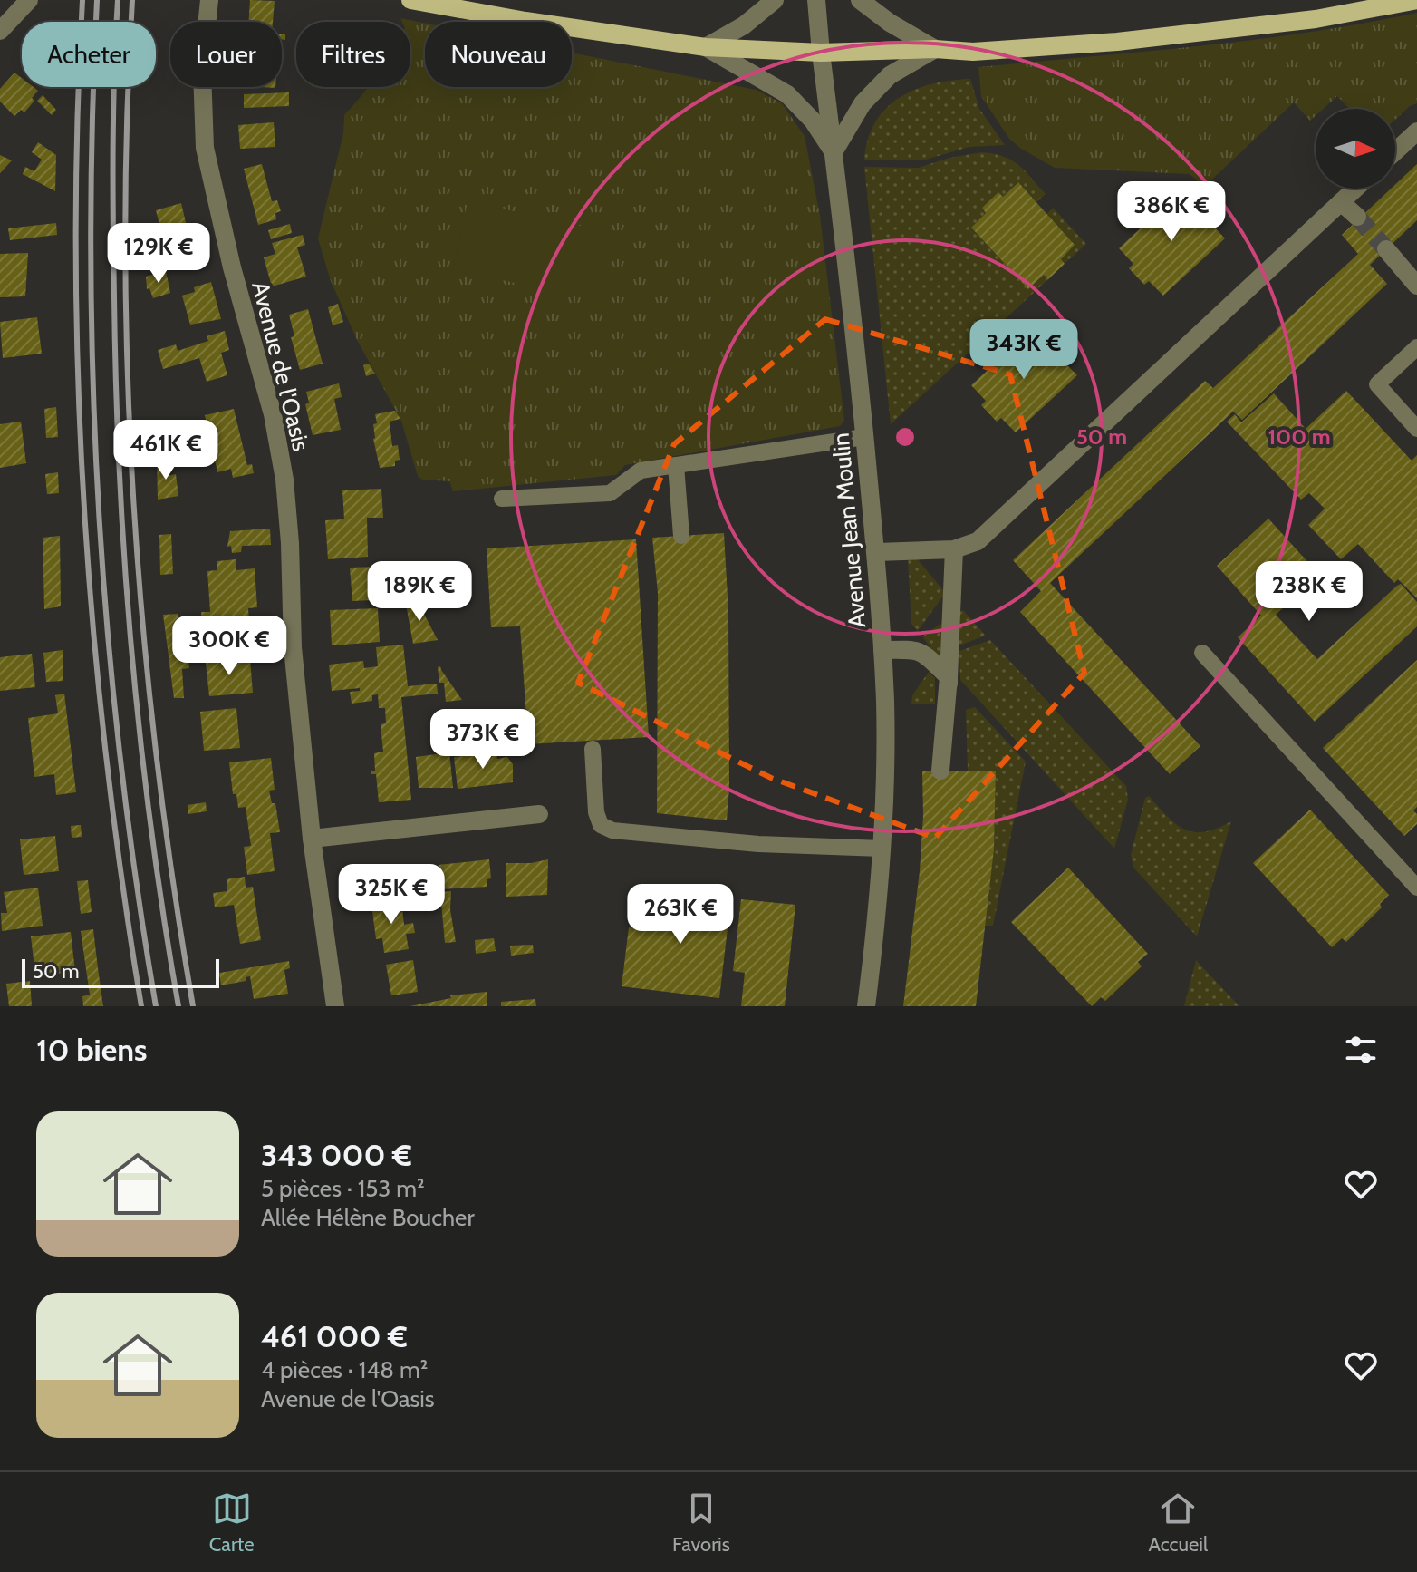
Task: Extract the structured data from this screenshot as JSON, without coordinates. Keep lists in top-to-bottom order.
{
  "streets": {
    "street": ["Avenue de l'Oasis", "Avenue Jean Moulin"]
  },
  "scale_bar": "50 m",
  "north": "right",
  "page": {
    "chip": [
      "Acheter",
      "Louer",
      "Filtres",
      "Nouveau"
    ],
    "price": [
      "386K €",
      "129K €",
      "343K €",
      "461K €",
      "189K €",
      "238K €",
      "300K €",
      "373K €",
      "325K €",
      "263K €"
    ],
    "scale": "50 m",
    "heading": "10 biens",
    "list": [
      {
        "name": "343 000 €",
        "note": "5 pièces · 153 m² · Allée Hélène Boucher"
      },
      {
        "name": "461 000 €",
        "note": "4 pièces · 148 m² · Avenue de l'Oasis"
      }
    ],
    "tabs": ["Carte", "Favoris", "Accueil"]
  },
  "rings": ["50 m", "100 m"]
}
